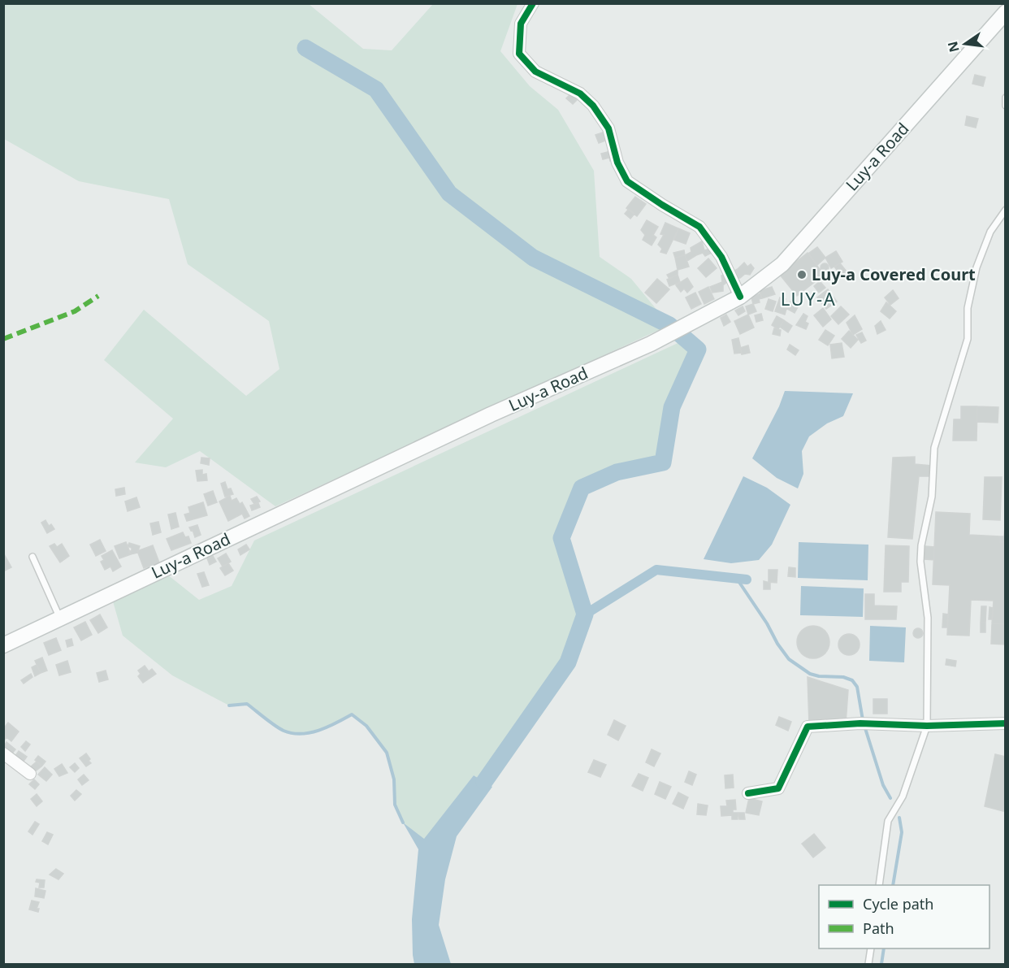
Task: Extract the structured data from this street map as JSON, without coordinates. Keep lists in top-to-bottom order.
{
  "streets": {
    "main road": ["Luy-a Road"]
  },
  "districts": ["LUY-A"],
  "places": ["Luy-a Covered Court"],
  "legend": ["Cycle path", "Path"],
  "north": "left"
}
